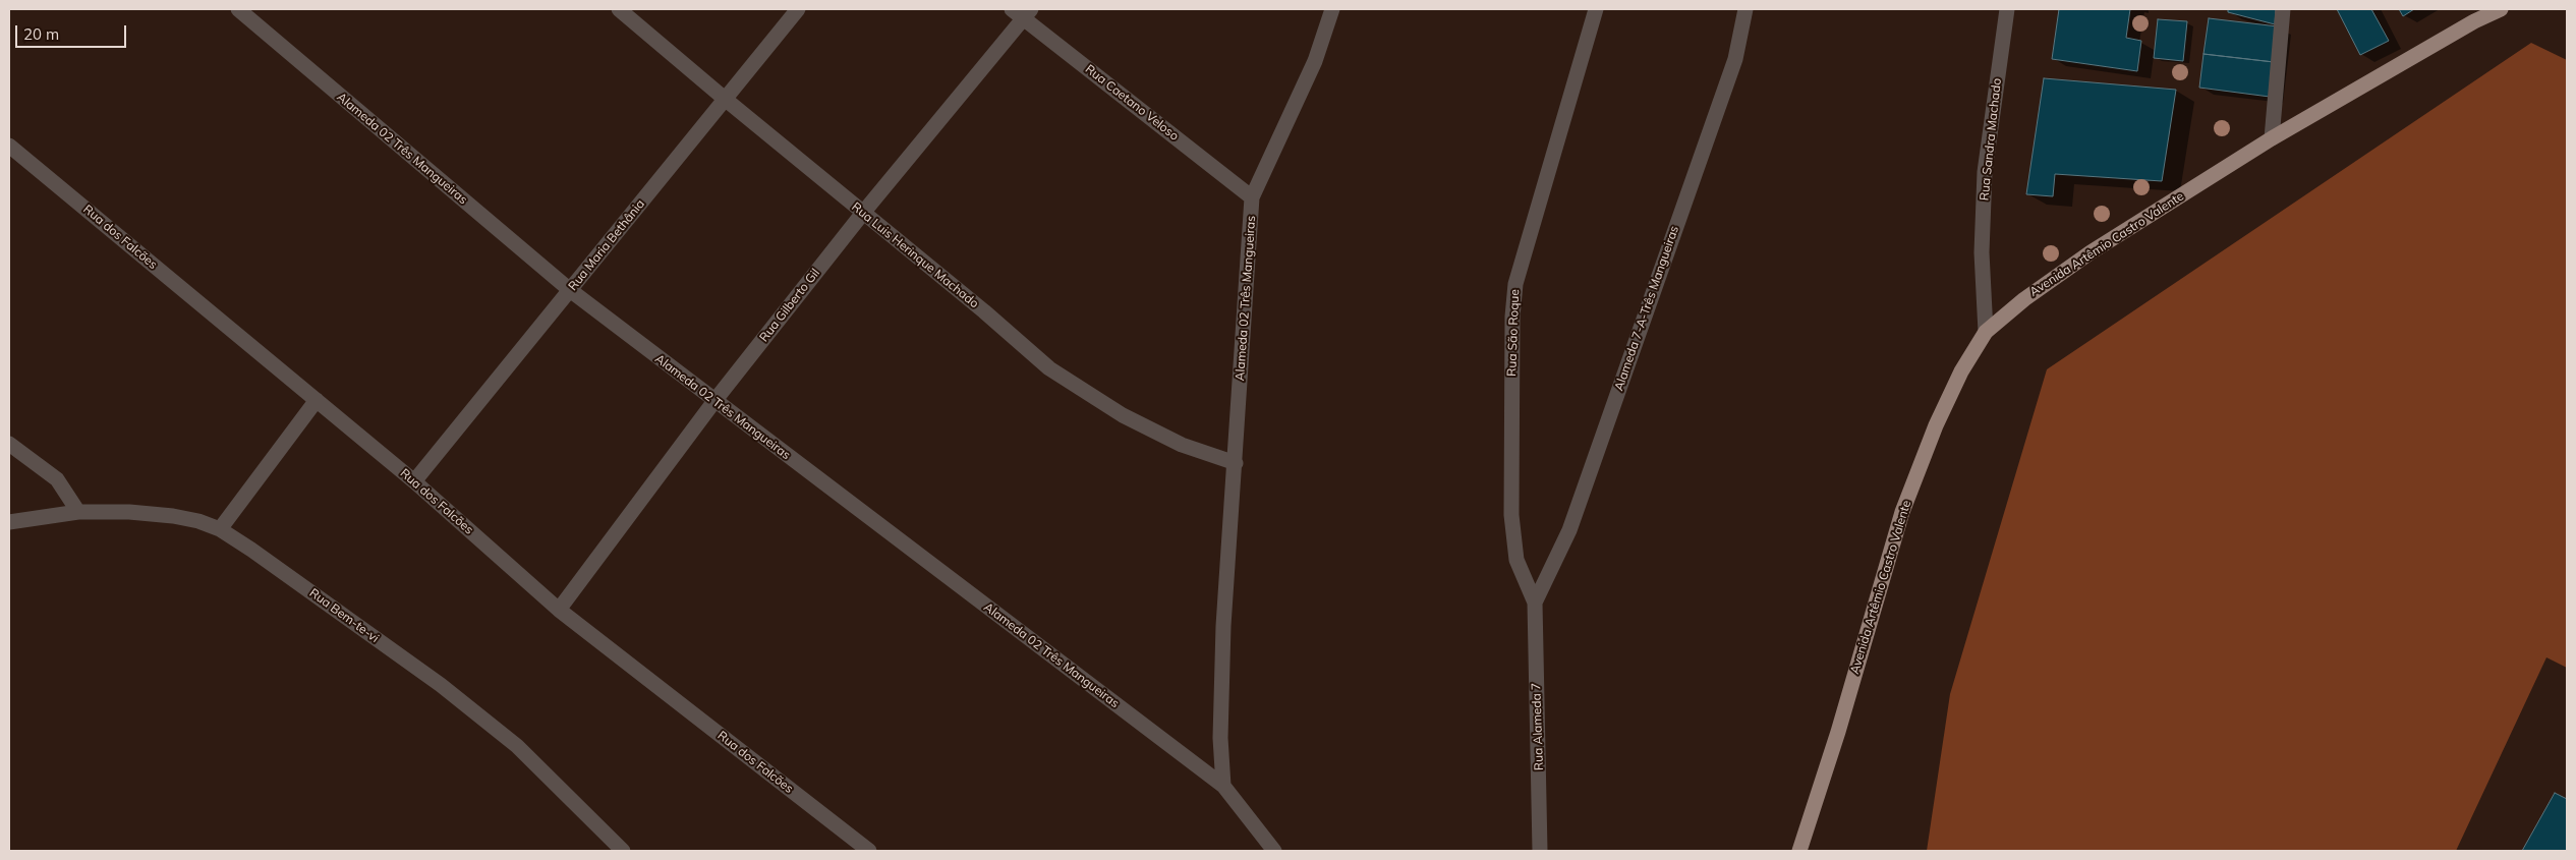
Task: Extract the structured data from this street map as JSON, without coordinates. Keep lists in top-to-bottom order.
{
  "streets": {
    "main road": ["Avenida Artêmio Castro Valente"],
    "street": [
      "Rua Caetano Veloso",
      "Rua Sandra Machado",
      "Alameda 02 Três Mangueiras",
      "Rua dos Falcões",
      "Rua Maria Bethânia",
      "Rua Luis Herinque Machado",
      "Rua Gilberto Gil",
      "Alameda 7-A-Três Mangueiras",
      "Rua São Roque",
      "Rua Bem-te-vi",
      "Rua Alameda 7"
    ]
  },
  "crossings": [
    ["Rua Caetano Veloso", "Alameda 02 Três Mangueiras"],
    ["Rua Caetano Veloso", "Rua Gilberto Gil"],
    ["Rua Sandra Machado", "Avenida Artêmio Castro Valente"],
    ["Alameda 02 Três Mangueiras", "Rua Maria Bethânia"],
    ["Alameda 02 Três Mangueiras", "Rua Luis Herinque Machado"],
    ["Alameda 02 Três Mangueiras", "Rua Gilberto Gil"],
    ["Rua dos Falcões", "Rua Maria Bethânia"],
    ["Rua dos Falcões", "Rua Gilberto Gil"],
    ["Rua Maria Bethânia", "Rua Luis Herinque Machado"],
    ["Rua Luis Herinque Machado", "Rua Gilberto Gil"],
    ["Alameda 7-A-Três Mangueiras", "Rua São Roque"],
    ["Alameda 7-A-Três Mangueiras", "Rua Alameda 7"],
    ["Rua São Roque", "Rua Alameda 7"]
  ],
  "scale_bar": "20 m"
}
